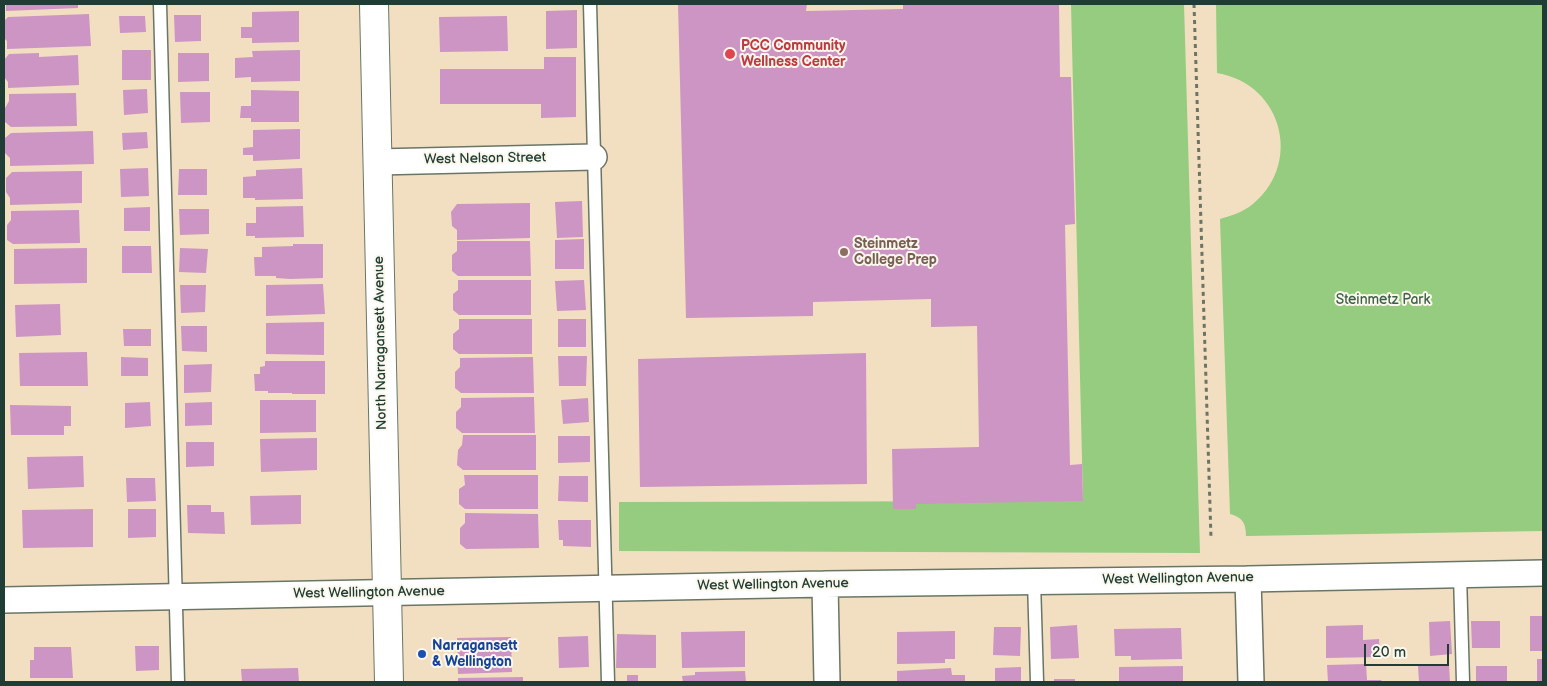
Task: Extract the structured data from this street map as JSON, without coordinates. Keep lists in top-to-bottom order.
{
  "streets": {
    "street": ["West Nelson Street", "North Narragansett Avenue", "West Wellington Avenue"]
  },
  "crossings": [
    ["West Nelson Street", "North Narragansett Avenue"],
    ["North Narragansett Avenue", "West Wellington Avenue"]
  ],
  "parks": ["Steinmetz Park"],
  "places": ["PCC Community Wellness Center", "Steinmetz College Prep", "Narragansett & Wellington"],
  "scale_bar": "20 m"
}
